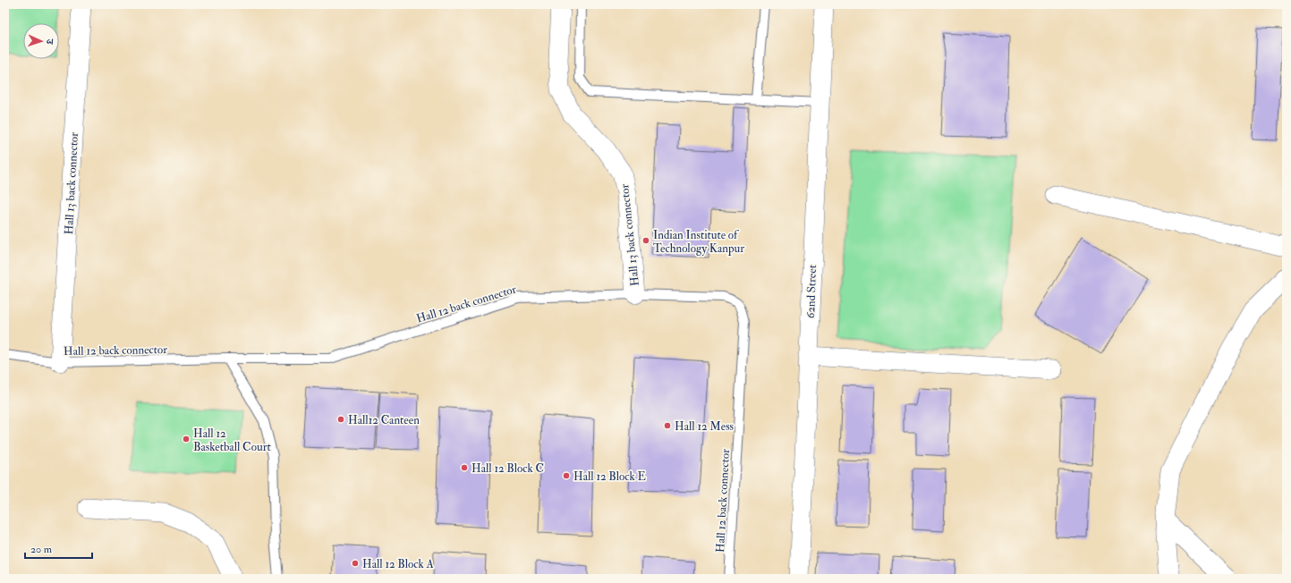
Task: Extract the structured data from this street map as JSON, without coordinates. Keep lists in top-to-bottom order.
{
  "streets": {
    "street": ["Hall 13 back connector", "62nd Street"],
    "lane": ["Hall 12 back connector"]
  },
  "crossings": [
    ["Hall 13 back connector", "Hall 12 back connector"]
  ],
  "places": [
    "Indian Institute of Technology Kanpur",
    "Hall12 Canteen",
    "Hall 12 Mess",
    "Hall 12 Basketball Court",
    "Hall 12 Block C",
    "Hall 12 Block E",
    "Hall 12 Block A"
  ],
  "scale_bar": "20 m",
  "north": "right"
}
